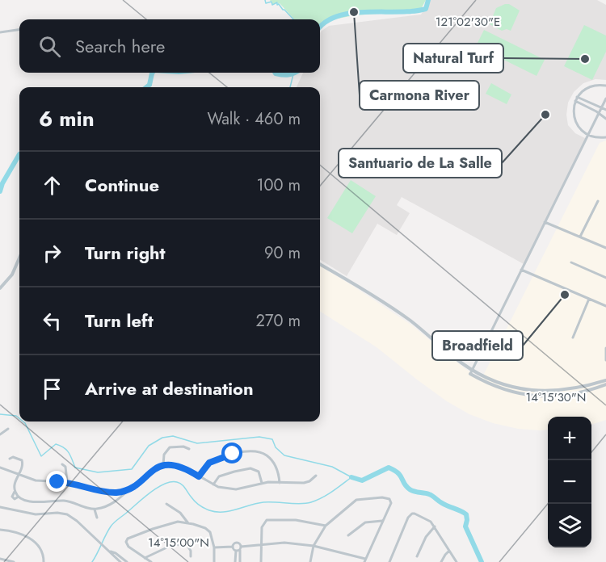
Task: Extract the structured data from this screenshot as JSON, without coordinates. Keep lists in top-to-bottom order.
{
  "places": [
    "Carmona River",
    "Natural Turf",
    "Santuario de La Salle",
    "Broadfield"
  ],
  "page": {
    "search": "Search here",
    "heading": ["6 min", "Walk · 460 m"],
    "list": [
      ["Continue", "100 m"],
      ["Turn right", "90 m"],
      ["Turn left", "270 m"],
      "Arrive at destination"
    ],
    "map_buttons": ["+", "−"]
  },
  "coordinates": ["121°02'30\"E", "14°15'30\"N", "14°15'00\"N"]
}
